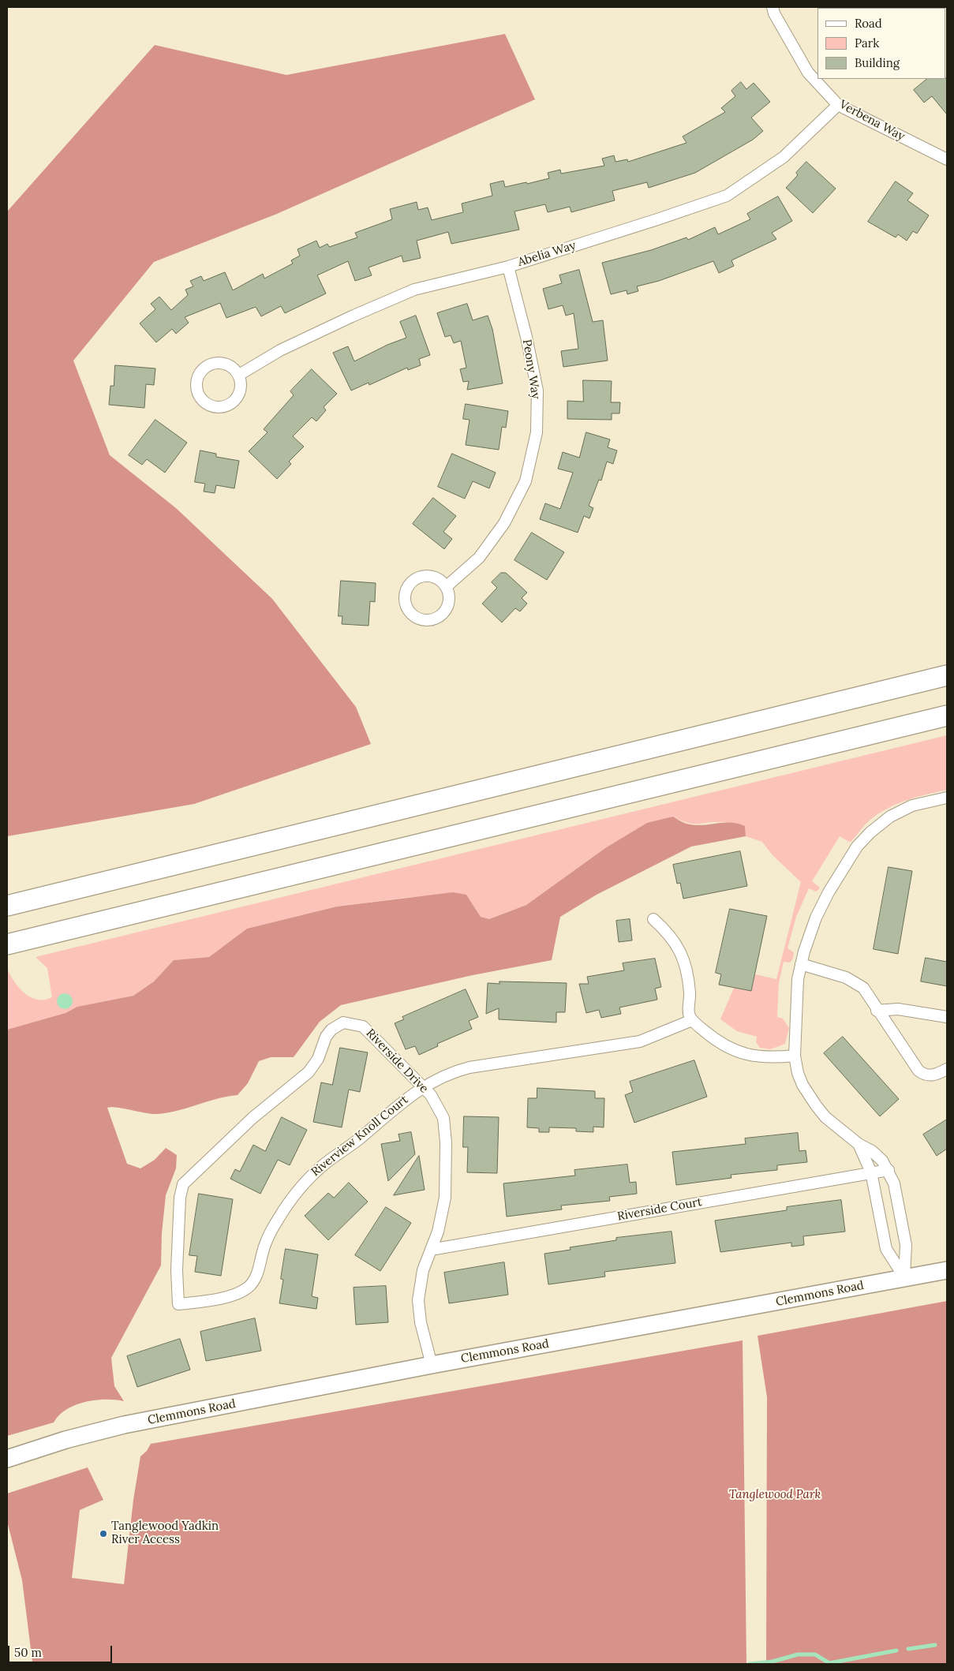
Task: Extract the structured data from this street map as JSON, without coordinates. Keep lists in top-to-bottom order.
{
  "streets": {
    "main road": ["Clemmons Road"],
    "street": [
      "Verbena Way",
      "Abelia Way",
      "Peony Way",
      "Riverside Drive",
      "Riverview Knoll Court",
      "Riverside Court"
    ]
  },
  "crossings": [
    ["Verbena Way", "Abelia Way"],
    ["Abelia Way", "Peony Way"],
    ["Riverside Drive", "Riverview Knoll Court"],
    ["Riverside Drive", "Riverside Court"],
    ["Riverside Drive", "Clemmons Road"]
  ],
  "parks": ["Tanglewood Park"],
  "places": ["Tanglewood Yadkin River Access"],
  "legend": ["Road", "Park", "Building"],
  "scale_bar": "50 m"
}
